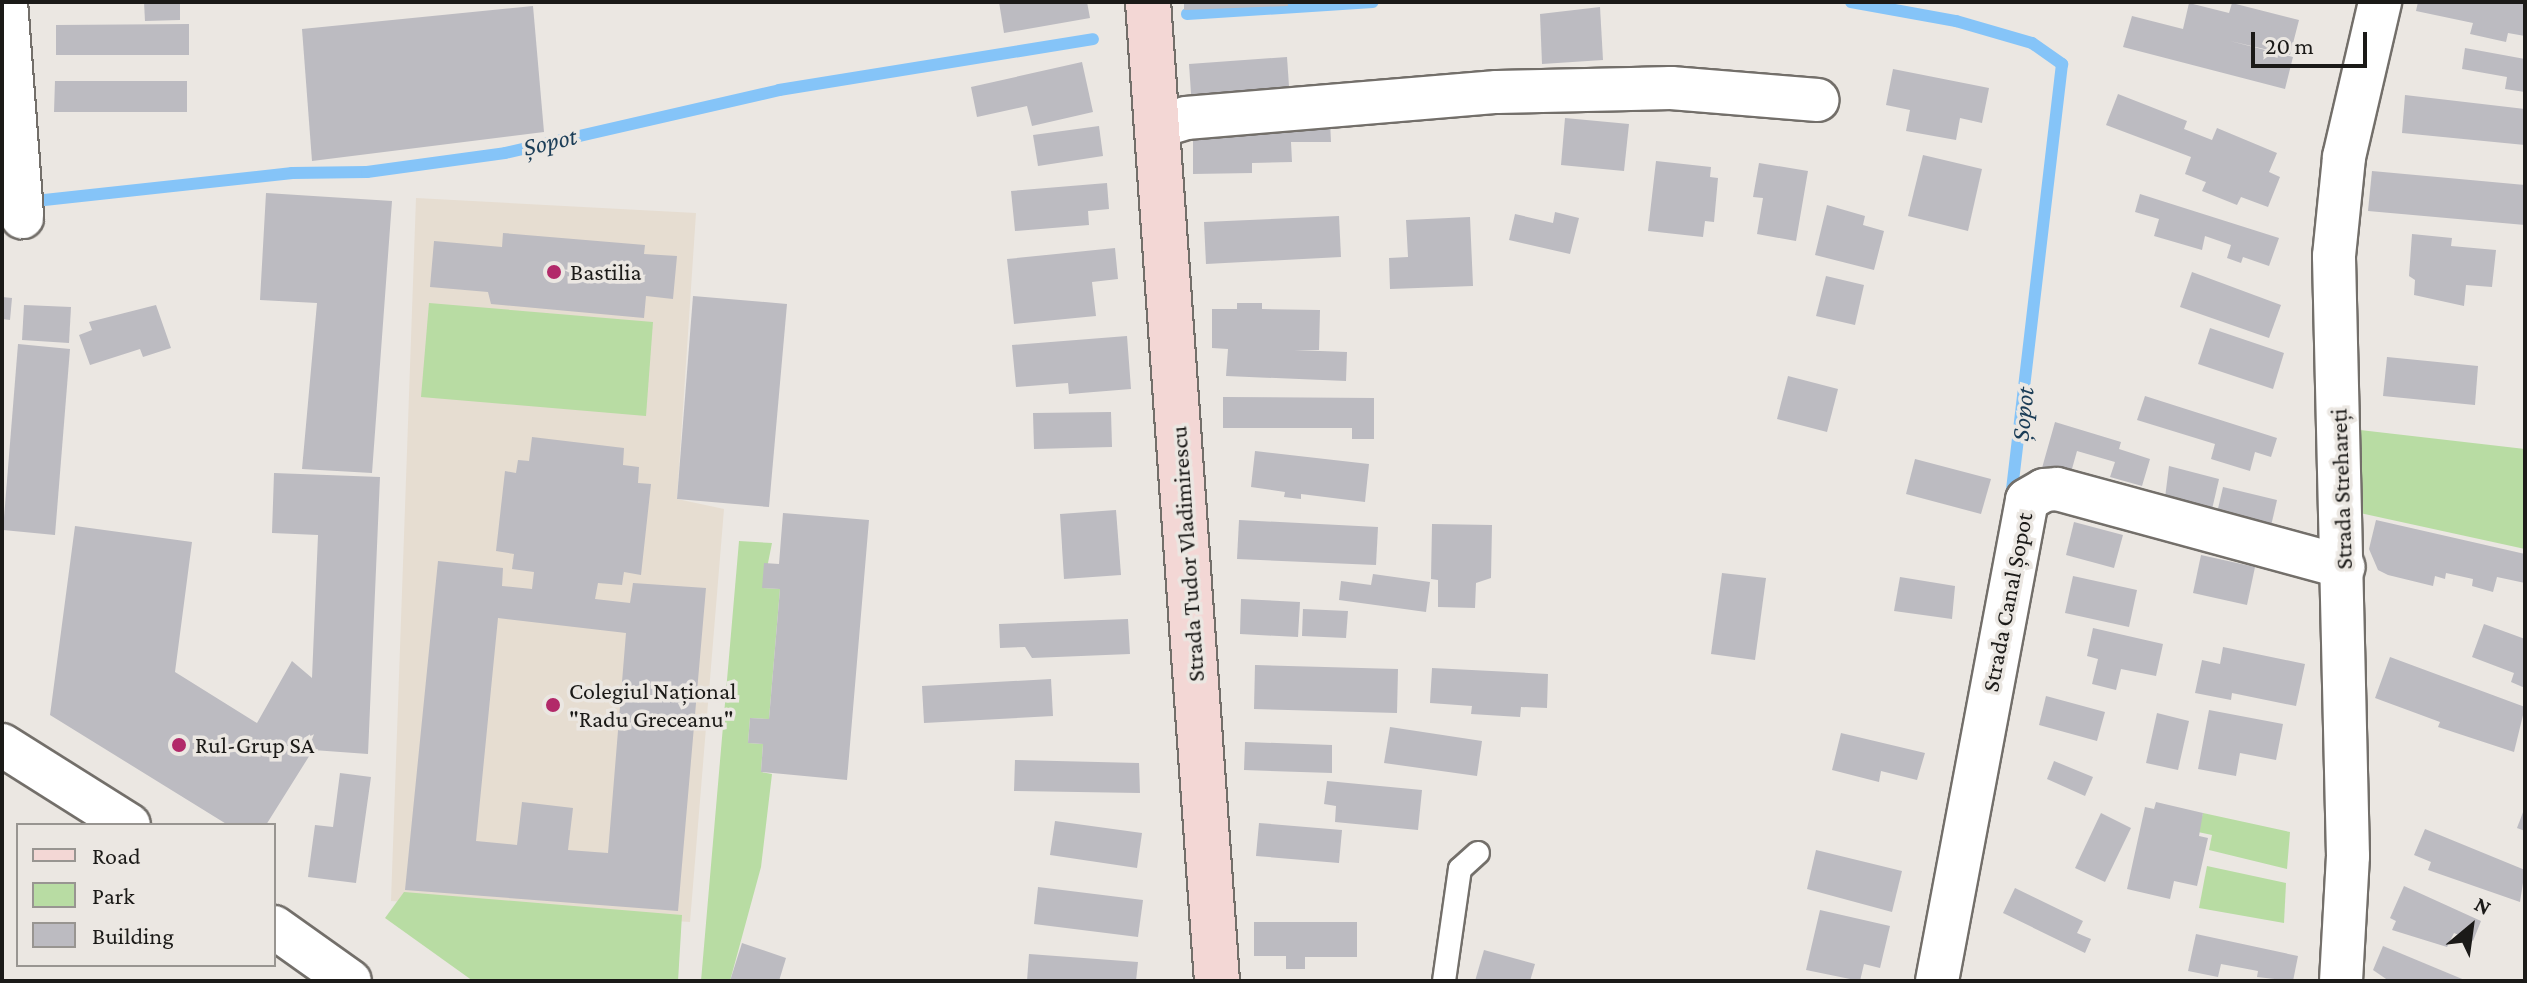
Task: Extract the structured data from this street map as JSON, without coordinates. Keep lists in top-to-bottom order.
{
  "streets": {
    "main road": ["Strada Tudor Vladimirescu"],
    "street": ["Strada Strehareți", "Strada Canal Șopot"]
  },
  "crossings": [
    ["Strada Strehareți", "Strada Canal Șopot"]
  ],
  "water": ["Șopot"],
  "places": ["Bastilia", "Colegiul Național \"Radu Greceanu\"", "Rul-Grup SA"],
  "legend": ["Road", "Park", "Building"],
  "scale_bar": "20 m",
  "north": "top right"
}
